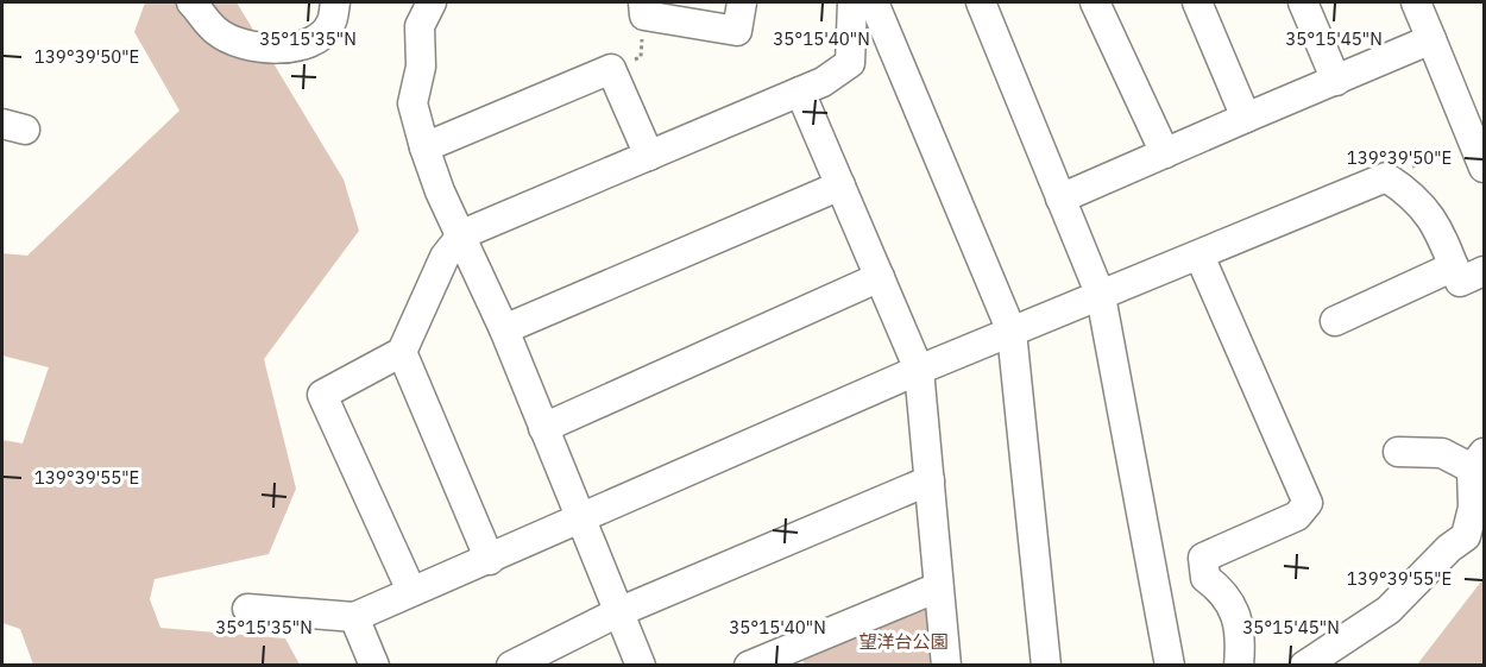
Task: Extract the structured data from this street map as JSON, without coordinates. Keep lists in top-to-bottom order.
{
  "parks": ["望洋台公園"],
  "coordinates": [
    "35°15'35\"N",
    "35°15'40\"N",
    "35°15'45\"N",
    "139°39'50\"E",
    "139°39'55\"E"
  ]
}
